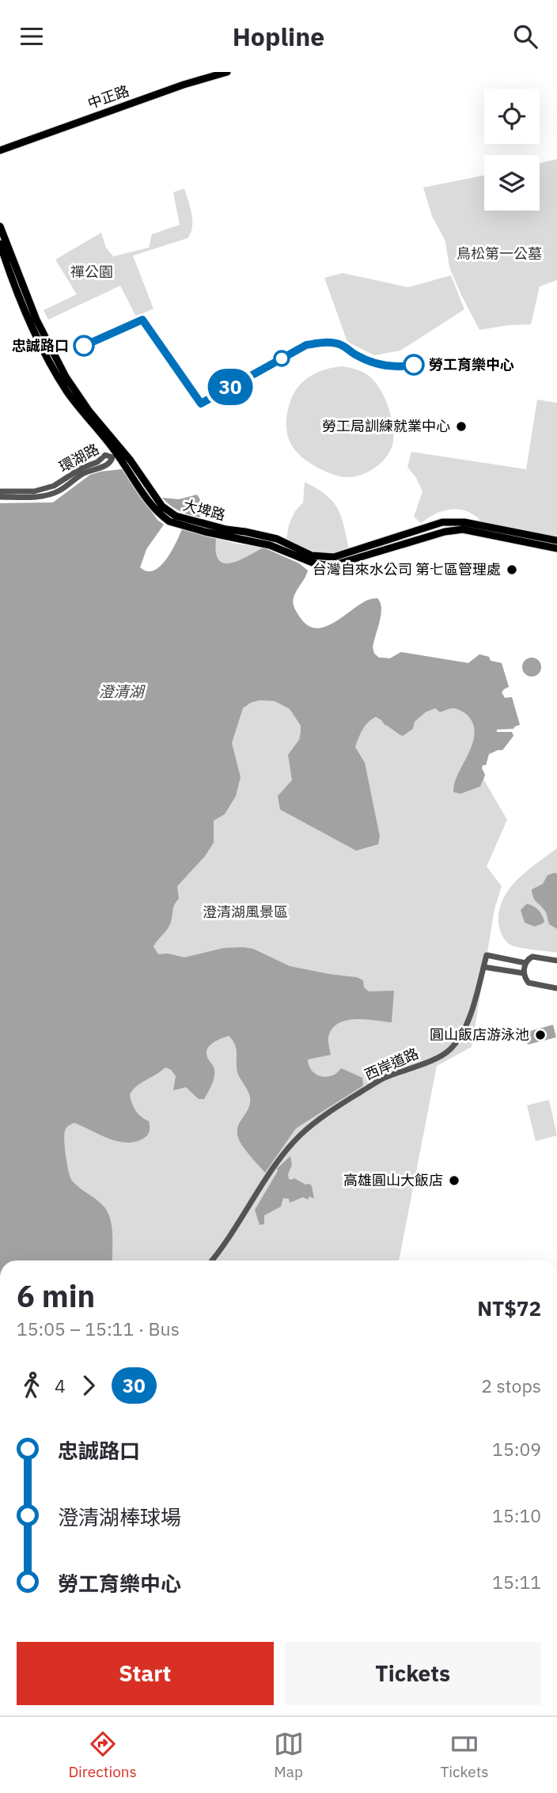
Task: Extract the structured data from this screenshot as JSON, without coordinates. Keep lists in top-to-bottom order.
{
  "streets": {
    "main road": ["中正路", "大埤路"],
    "street": ["環湖路", "西岸道路"]
  },
  "water": ["澄清湖"],
  "parks": ["鳥松第一公墓", "禪公園", "澄清湖風景區"],
  "places": [
    "忠誠路口",
    "勞工育樂中心",
    "勞工局訓練就業中心",
    "台灣自來水公司 第七區管理處",
    "圓山飯店游泳池",
    "高雄圓山大飯店"
  ],
  "lines": ["bus line 30"],
  "page": {
    "header": "Hopline",
    "on_map": "30",
    "heading": ["6 min", "15:05 – 15:11 · Bus", "NT$72"],
    "legs": ["4", "30", "2 stops"],
    "list": [
      {
        "name": "忠誠路口",
        "value": "15:09"
      },
      {
        "name": "澄清湖棒球場",
        "value": "15:10"
      },
      {
        "name": "勞工育樂中心",
        "value": "15:11"
      }
    ],
    "buttons": ["Start", "Tickets"],
    "tabs": ["Directions", "Map", "Tickets"]
  }
}
